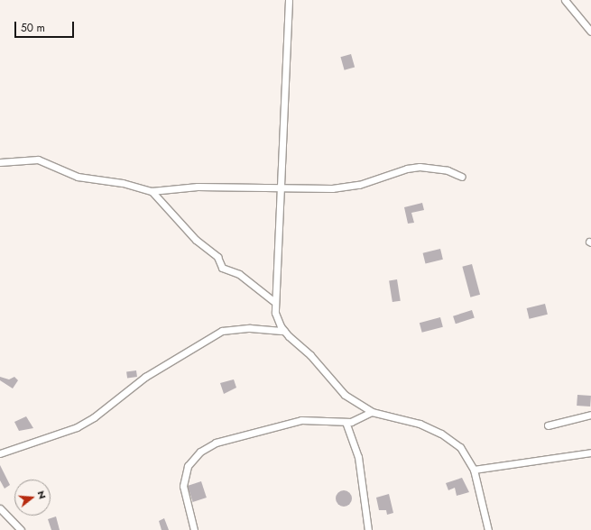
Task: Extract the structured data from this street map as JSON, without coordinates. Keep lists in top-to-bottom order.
{
  "scale_bar": "50 m",
  "north": "right"
}
